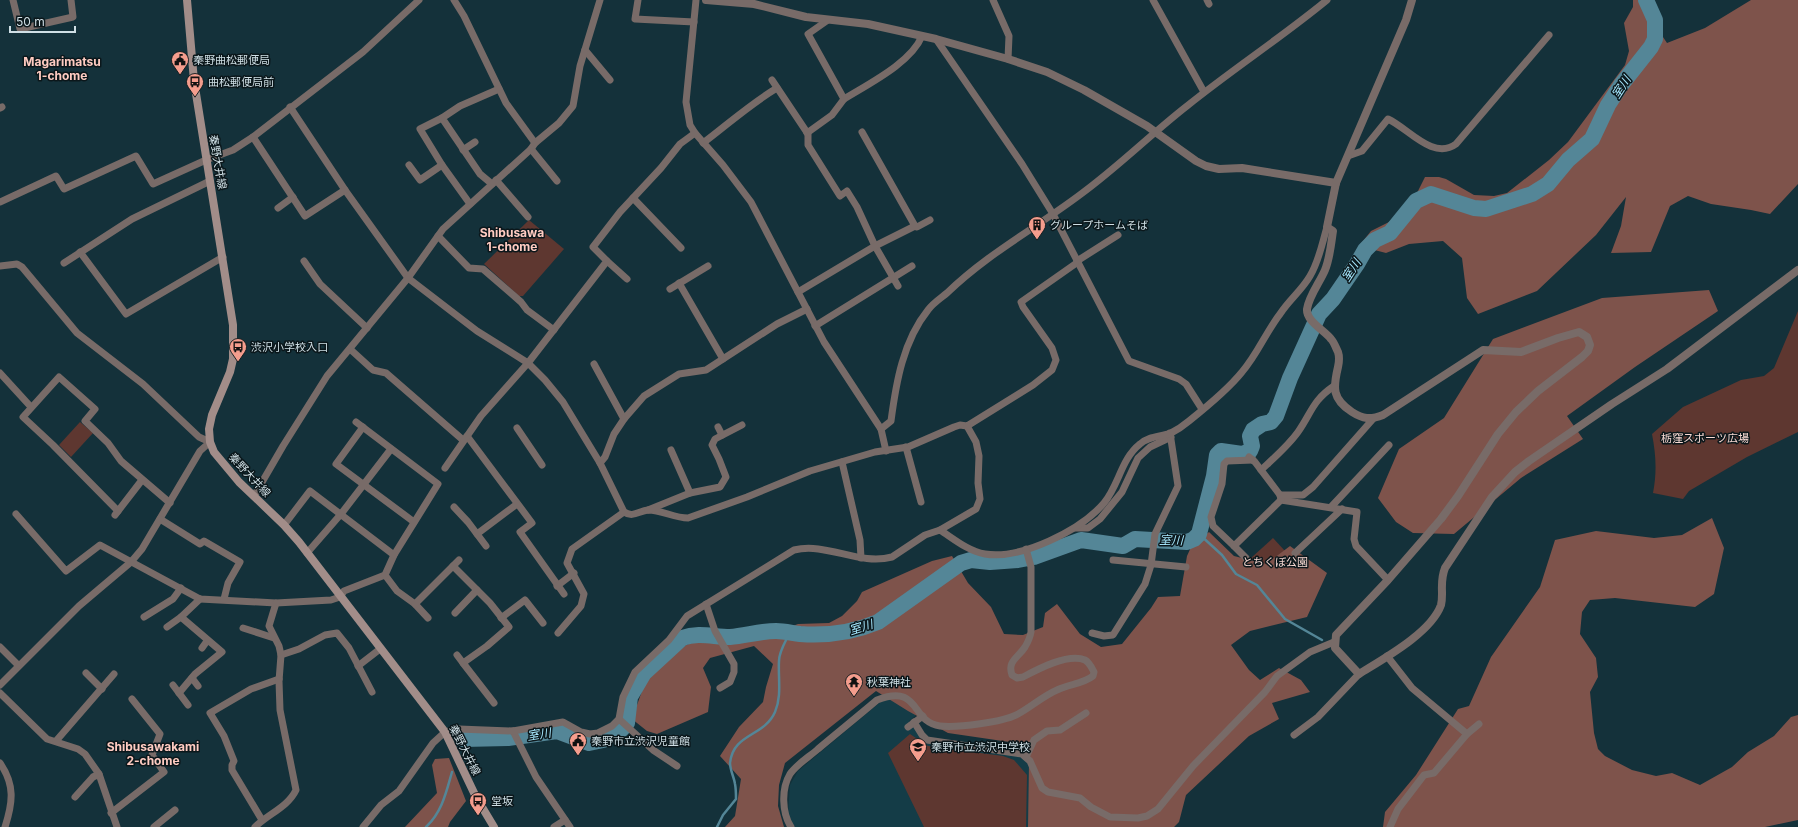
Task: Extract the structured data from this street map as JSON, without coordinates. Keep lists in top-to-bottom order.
{
  "streets": {
    "main road": ["秦野大井線"]
  },
  "districts": ["Magarimatsu 1-chome", "Shibusawa 1-chome", "Shibusawakami 2-chome"],
  "water": ["室川"],
  "parks": ["栃窪スポーツ広場", "とちくぼ公園"],
  "places": {
    "public building": ["秦野曲松郵便局", "秦野市立渋沢児童館"],
    "bus stop": ["曲松郵便局前", "渋沢小学校入口", "堂坂"],
    "building": ["グループホームそば"],
    "temple": ["秋葉神社"],
    "school or university": ["秦野市立渋沢中学校"]
  },
  "scale_bar": "50 m"
}
